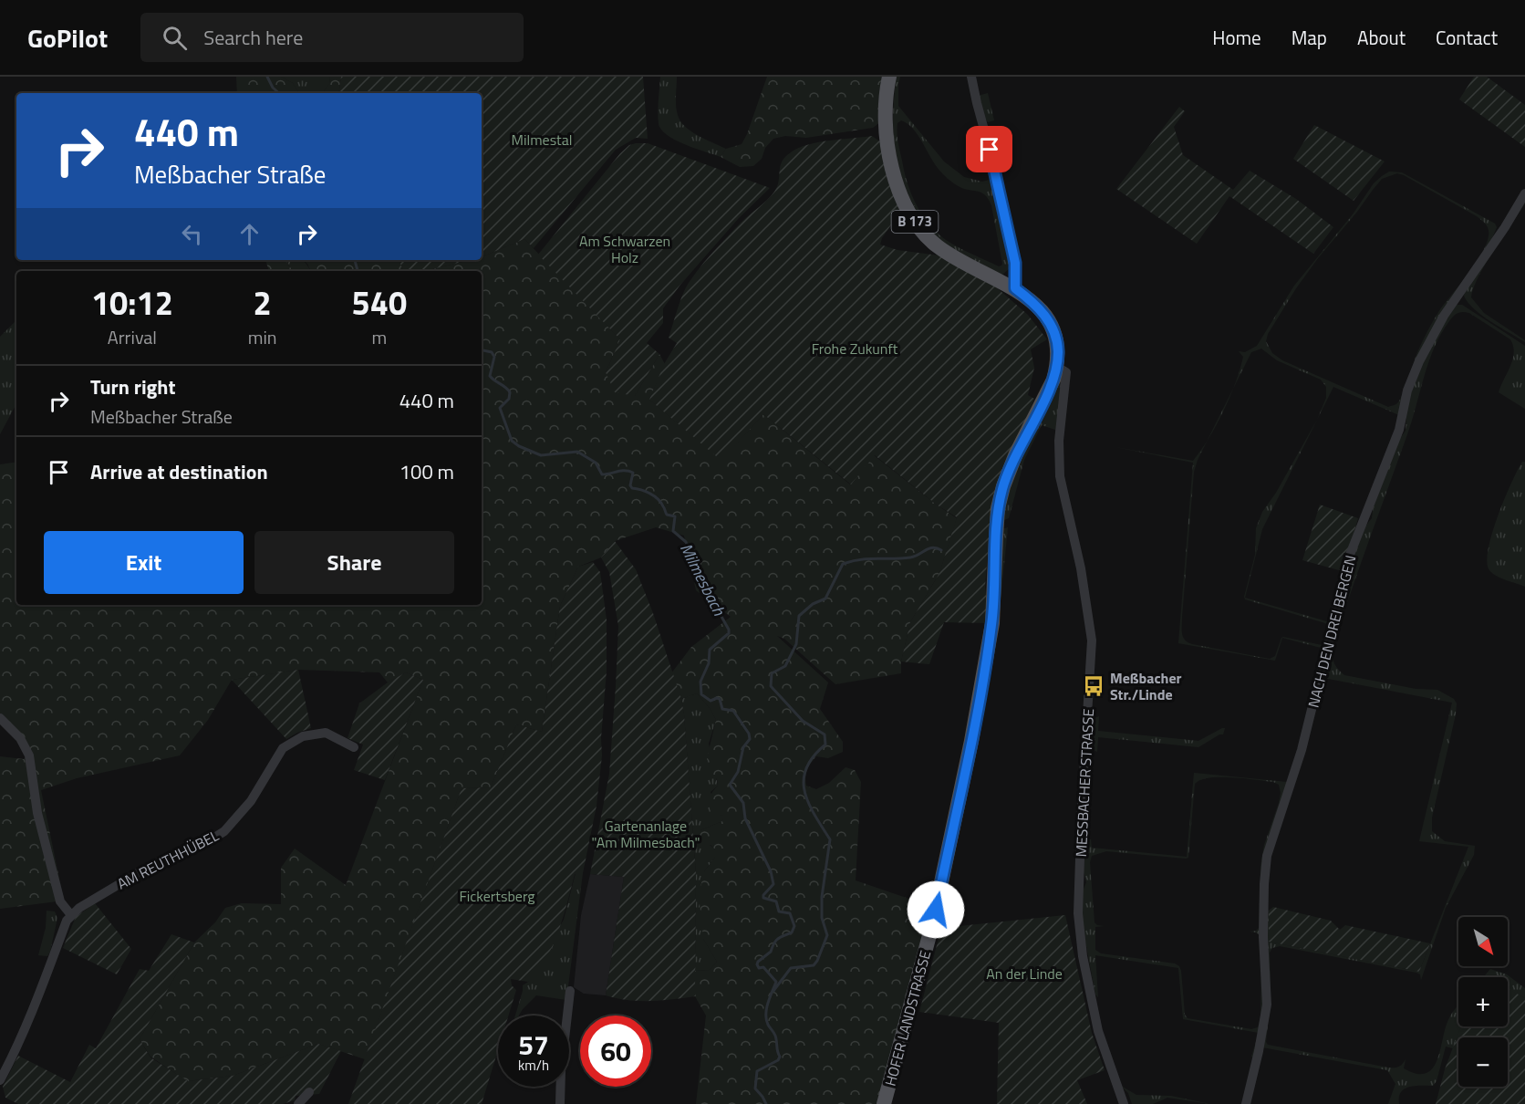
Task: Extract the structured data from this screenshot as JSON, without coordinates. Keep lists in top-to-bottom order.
{
  "streets": {
    "main road": ["B 173", "HOFER LANDSTRASSE"],
    "street": ["NACH DEN DREI BERGEN", "MESSBACHER STRASSE", "AM REUTHHÜBEL"]
  },
  "crossings": [
    ["MESSBACHER STRASSE", "HOFER LANDSTRASSE"]
  ],
  "water": ["Milmesbach"],
  "parks": [
    "Milmestal",
    "Am Schwarzen Holz",
    "Frohe Zukunft",
    "Gartenanlage \"Am Milmesbach\"",
    "Fickertsberg",
    "An der Linde"
  ],
  "places": {
    "bus stop": ["Meßbacher Str./Linde"]
  },
  "north": "bottom right",
  "page": {
    "header": "GoPilot",
    "search": "Search here",
    "nav": [
      "Home",
      "Map",
      "About",
      "Contact"
    ],
    "turn": ["440 m", "Meßbacher Straße"],
    "eta": [
      "10:12",
      "Arrival",
      "2",
      "min",
      "540",
      "m"
    ],
    "list": [
      {
        "name": "Turn right",
        "note": "Meßbacher Straße",
        "value": "440 m"
      },
      {
        "name": "Arrive at destination",
        "value": "100 m"
      }
    ],
    "buttons": ["Exit", "Share"],
    "map_buttons": ["+", "−"],
    "speed": "57 km/h",
    "limit": "60"
  }
}
